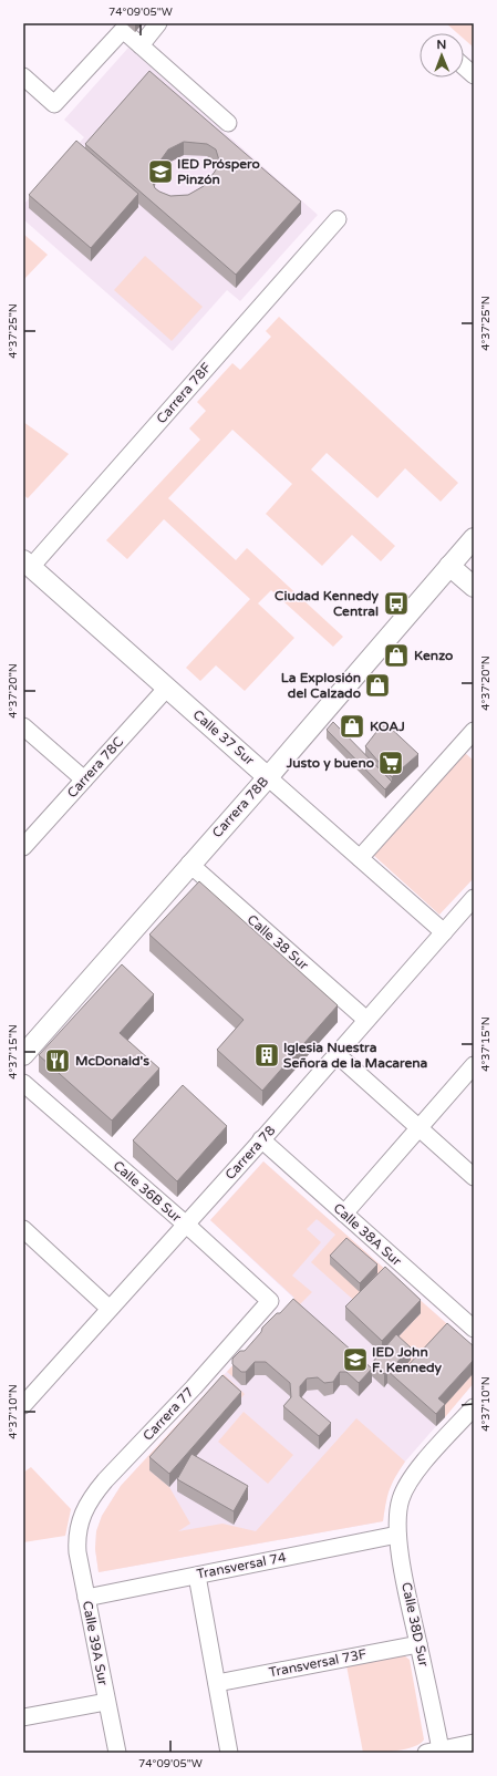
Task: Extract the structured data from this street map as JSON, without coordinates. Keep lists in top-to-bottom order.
{
  "streets": {
    "street": [
      "Carrera 78F",
      "Calle 37 Sur",
      "Carrera 78C",
      "Carrera 78B",
      "Calle 38 Sur",
      "Carrera 78",
      "Calle 36B Sur",
      "Calle 38A Sur",
      "Carrera 77",
      "Transversal 74",
      "Calle 38D Sur",
      "Calle 39A Sur",
      "Transversal 73F"
    ]
  },
  "crossings": [
    ["Carrera 78F", "Calle 37 Sur"],
    ["Calle 37 Sur", "Carrera 78C"],
    ["Calle 37 Sur", "Carrera 78B"],
    ["Calle 37 Sur", "Carrera 78"],
    ["Carrera 78B", "Calle 38 Sur"],
    ["Calle 38 Sur", "Carrera 78"],
    ["Carrera 78", "Calle 36B Sur"],
    ["Carrera 78", "Calle 38A Sur"],
    ["Calle 36B Sur", "Carrera 77"],
    ["Carrera 77", "Calle 39A Sur"],
    ["Transversal 74", "Calle 38D Sur"],
    ["Transversal 74", "Calle 39A Sur"],
    ["Calle 38D Sur", "Transversal 73F"]
  ],
  "places": {
    "school or university": ["IED Próspero Pinzón", "IED John F. Kennedy"],
    "bus stop": ["Ciudad Kennedy Central"],
    "shop": ["Kenzo", "La Explosión del Calzado", "KOAJ"],
    "supermarket": ["Justo y bueno"],
    "building": ["Iglesia Nuestra Señora de la Macarena"],
    "restaurant": ["McDonald's"]
  },
  "north": "top",
  "coordinates": [
    "74°09'05\"W",
    "4°37'25\"N",
    "4°37'20\"N",
    "4°37'15\"N",
    "4°37'10\"N"
  ]
}
